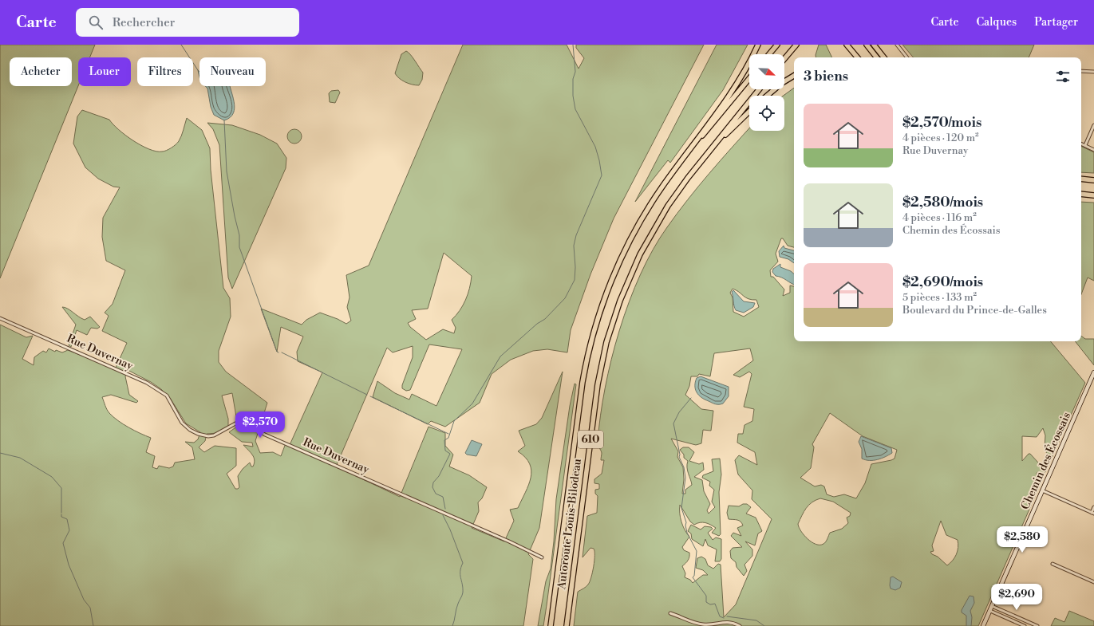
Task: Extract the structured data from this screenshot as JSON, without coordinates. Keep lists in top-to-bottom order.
{
  "streets": {
    "highway": ["610", "Autoroute Louis-Bilodeau"],
    "main road": ["Chemin des Écossais"],
    "street": ["Rue Duvernay"]
  },
  "north": "bottom right",
  "page": {
    "header": "Carte",
    "search": "Rechercher",
    "nav": ["Carte", "Calques", "Partager"],
    "chip": [
      "Acheter",
      "Louer",
      "Filtres",
      "Nouveau"
    ],
    "heading": "3 biens",
    "list": [
      {
        "name": "$2,570/mois",
        "note": "4 pièces · 120 m² · Rue Duvernay"
      },
      {
        "name": "$2,580/mois",
        "note": "4 pièces · 116 m² · Chemin des Écossais"
      },
      {
        "name": "$2,690/mois",
        "note": "5 pièces · 133 m² · Boulevard du Prince-de-Galles"
      }
    ],
    "price": ["$2,570", "$2,580", "$2,690"]
  }
}
